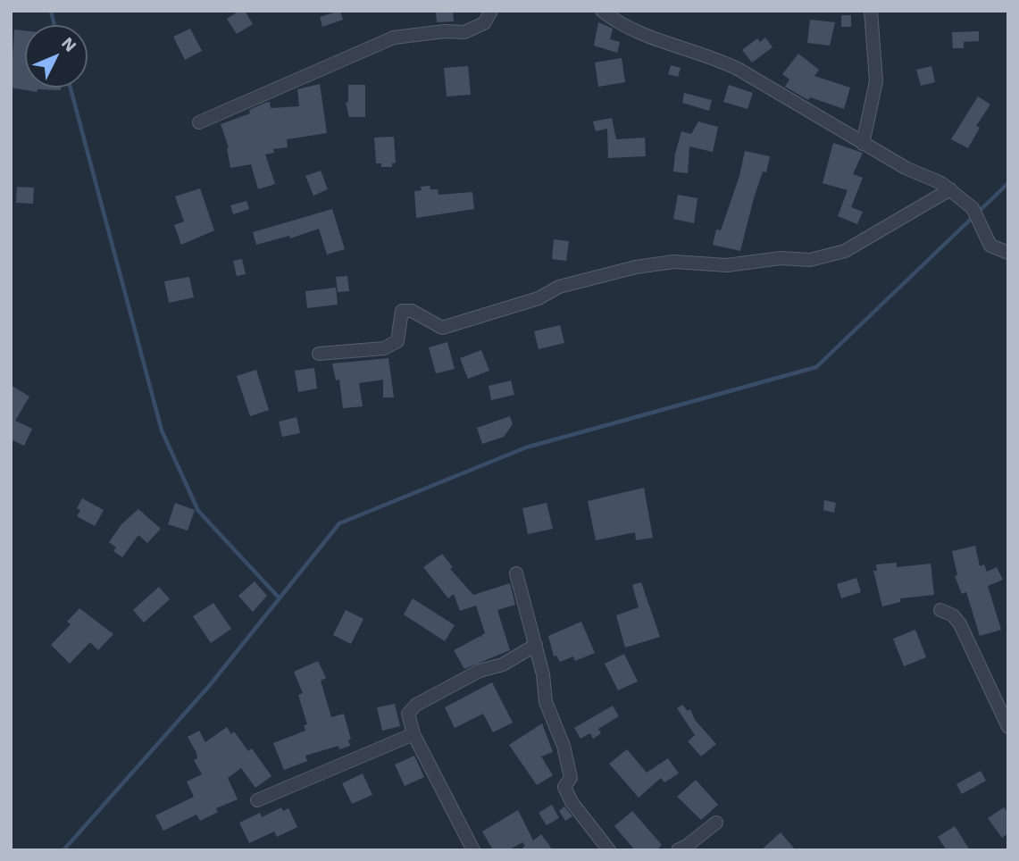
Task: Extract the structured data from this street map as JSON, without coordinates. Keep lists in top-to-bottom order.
{
  "north": "top right"
}
